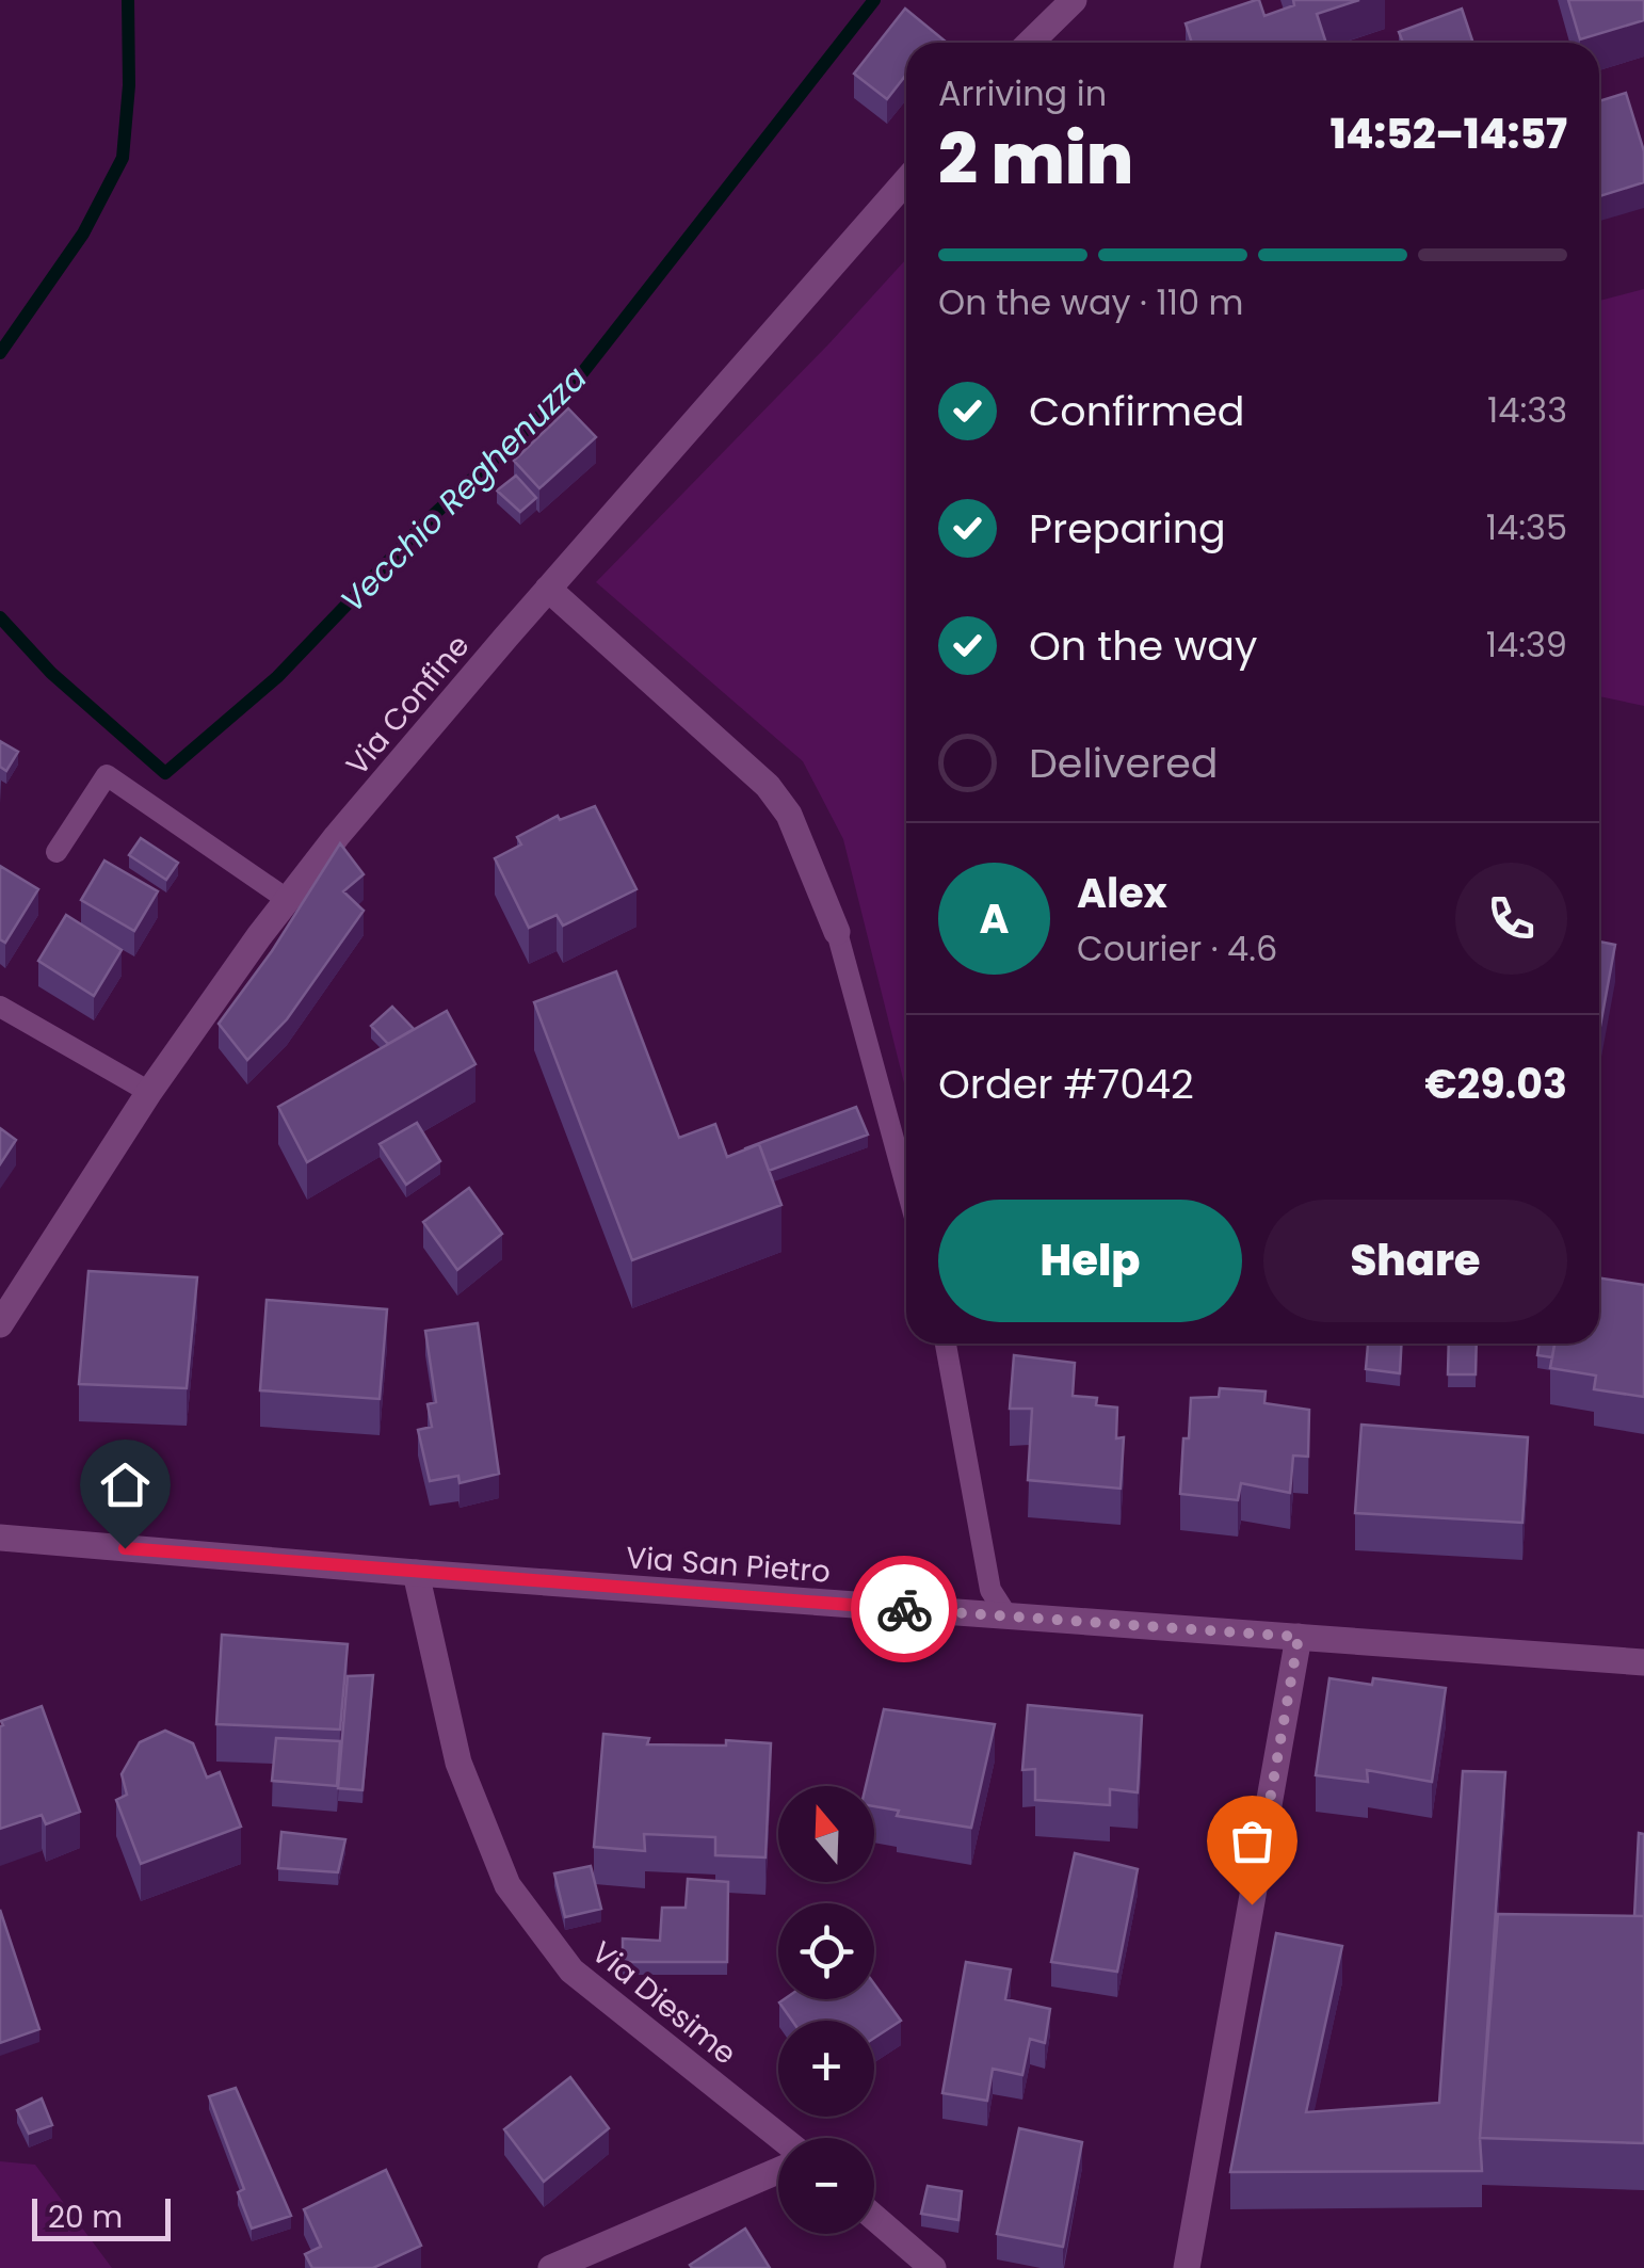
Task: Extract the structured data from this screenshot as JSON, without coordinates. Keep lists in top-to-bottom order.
{
  "streets": {
    "street": ["Via Confine", "Via San Pietro", "Via Diesime"]
  },
  "crossings": [
    ["Via San Pietro", "Via Diesime"]
  ],
  "water": ["Vecchio Reghenuzza"],
  "scale_bar": "20 m",
  "north": "top",
  "page": {
    "heading": ["2 min", "Arriving in", "14:52–14:57"],
    "panel": [
      "Alex",
      "Courier · 4.6",
      "Order #7042",
      "€29.03"
    ],
    "bar": "On the way · 110 m",
    "list": [
      ["Confirmed", "14:33"],
      ["Preparing", "14:35"],
      ["On the way", "14:39"],
      "Delivered"
    ],
    "round": "A",
    "buttons": ["Help", "Share"],
    "map_buttons": ["+", "−"],
    "scale": "20 m"
  }
}
